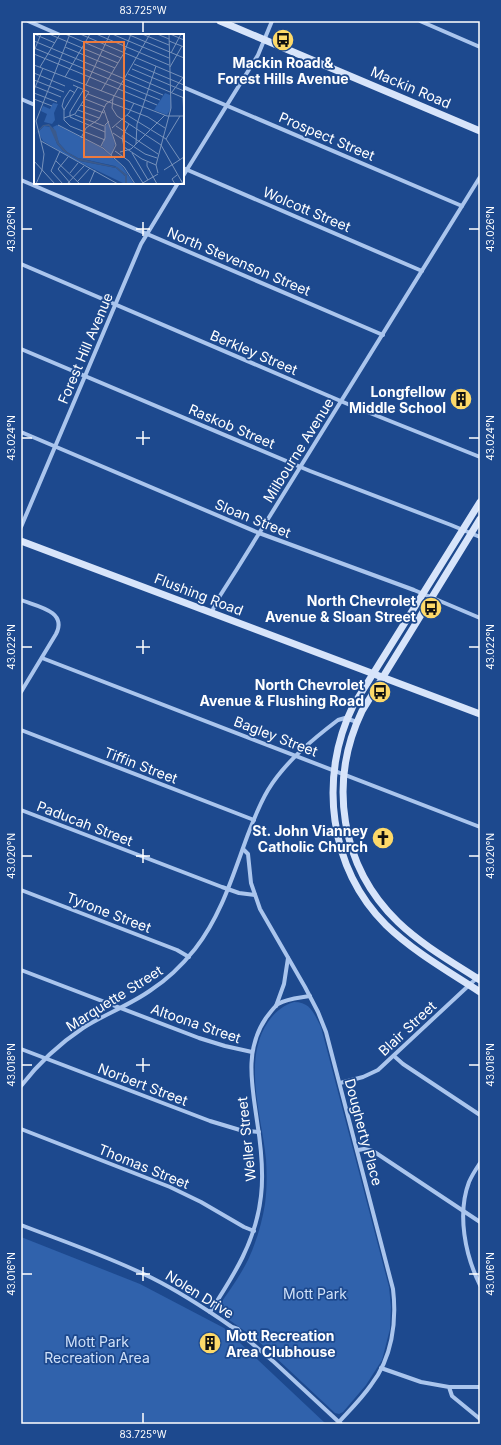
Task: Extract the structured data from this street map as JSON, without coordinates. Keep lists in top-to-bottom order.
{
  "streets": {
    "street": [
      "Mackin Road",
      "Prospect Street",
      "Wolcott Street",
      "North Stevenson Street",
      "Forest Hill Avenue",
      "Berkley Street",
      "Raskob Street",
      "Milbourne Avenue",
      "Sloan Street",
      "Flushing Road",
      "Bagley Street",
      "Tiffin Street",
      "Paducah Street",
      "Tyrone Street",
      "Marquette Street",
      "Altoona Street",
      "Blair Street",
      "Norbert Street",
      "Dougherty Place",
      "Weller Street",
      "Thomas Street",
      "Nolen Drive"
    ]
  },
  "crossings": [
    ["Prospect Street", "Milbourne Avenue"],
    ["Wolcott Street", "Milbourne Avenue"],
    ["North Stevenson Street", "Forest Hill Avenue"],
    ["North Stevenson Street", "Milbourne Avenue"],
    ["Forest Hill Avenue", "Berkley Street"],
    ["Forest Hill Avenue", "Raskob Street"],
    ["Forest Hill Avenue", "Sloan Street"],
    ["Berkley Street", "Milbourne Avenue"],
    ["Raskob Street", "Milbourne Avenue"],
    ["Milbourne Avenue", "Sloan Street"],
    ["Milbourne Avenue", "Flushing Road"],
    ["Bagley Street", "Marquette Street"],
    ["Tiffin Street", "Marquette Street"],
    ["Paducah Street", "Marquette Street"],
    ["Paducah Street", "Dougherty Place"],
    ["Tyrone Street", "Marquette Street"],
    ["Marquette Street", "Altoona Street"],
    ["Marquette Street", "Norbert Street"],
    ["Marquette Street", "Dougherty Place"],
    ["Altoona Street", "Weller Street"],
    ["Blair Street", "Dougherty Place"],
    ["Norbert Street", "Weller Street"],
    ["Dougherty Place", "Weller Street"],
    ["Dougherty Place", "Nolen Drive"],
    ["Weller Street", "Thomas Street"],
    ["Weller Street", "Nolen Drive"]
  ],
  "parks": ["Mott Park", "Mott Park Recreation Area"],
  "places": {
    "bus stop": ["Mackin Road & Forest Hills Avenue", "North Chevrolet Avenue & Sloan Street", "North Chevrolet Avenue & Flushing Road"],
    "building": ["Longfellow Middle School", "Mott Recreation Area Clubhouse"],
    "church": ["St. John Vianney Catholic Church"]
  },
  "coordinates": [
    "83.725°W",
    "43.026°N",
    "43.024°N",
    "43.022°N",
    "43.020°N",
    "43.018°N",
    "43.016°N"
  ]
}
